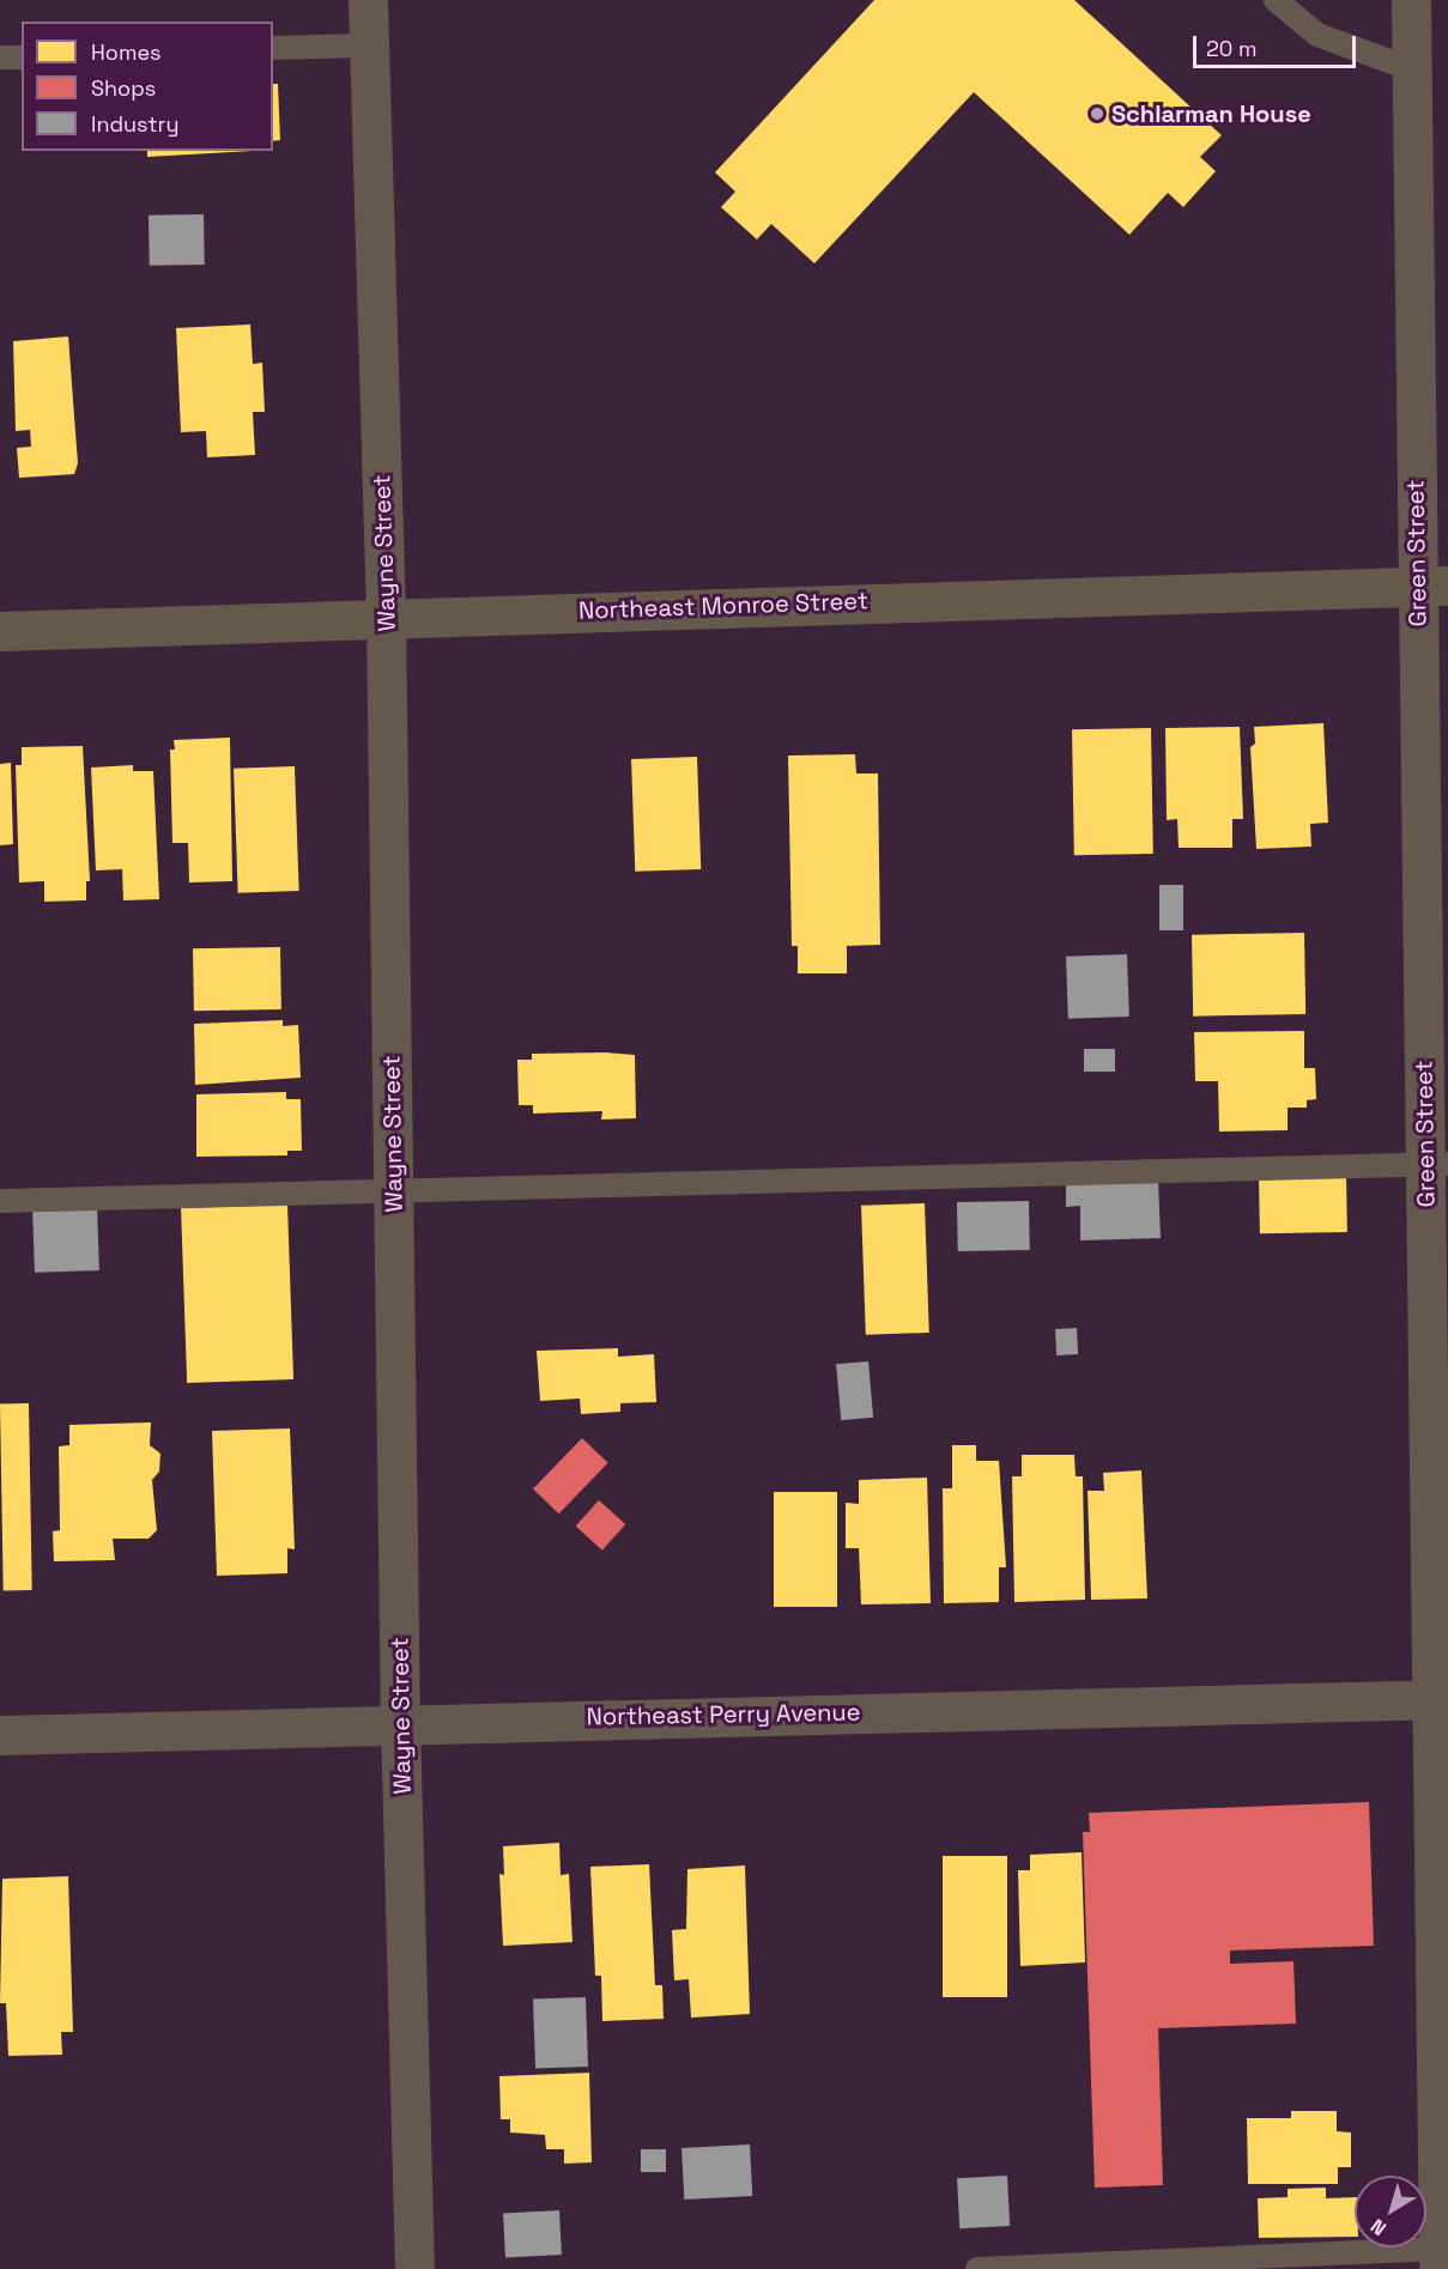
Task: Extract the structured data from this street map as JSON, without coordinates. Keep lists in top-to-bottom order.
{
  "streets": {
    "street": [
      "Wayne Street",
      "Green Street",
      "Northeast Monroe Street",
      "Northeast Perry Avenue"
    ]
  },
  "crossings": [
    ["Wayne Street", "Northeast Monroe Street"],
    ["Wayne Street", "Northeast Perry Avenue"],
    ["Green Street", "Northeast Monroe Street"],
    ["Green Street", "Northeast Perry Avenue"]
  ],
  "places": ["Schlarman House"],
  "legend": ["Homes", "Shops", "Industry"],
  "scale_bar": "20 m",
  "north": "bottom left"
}
